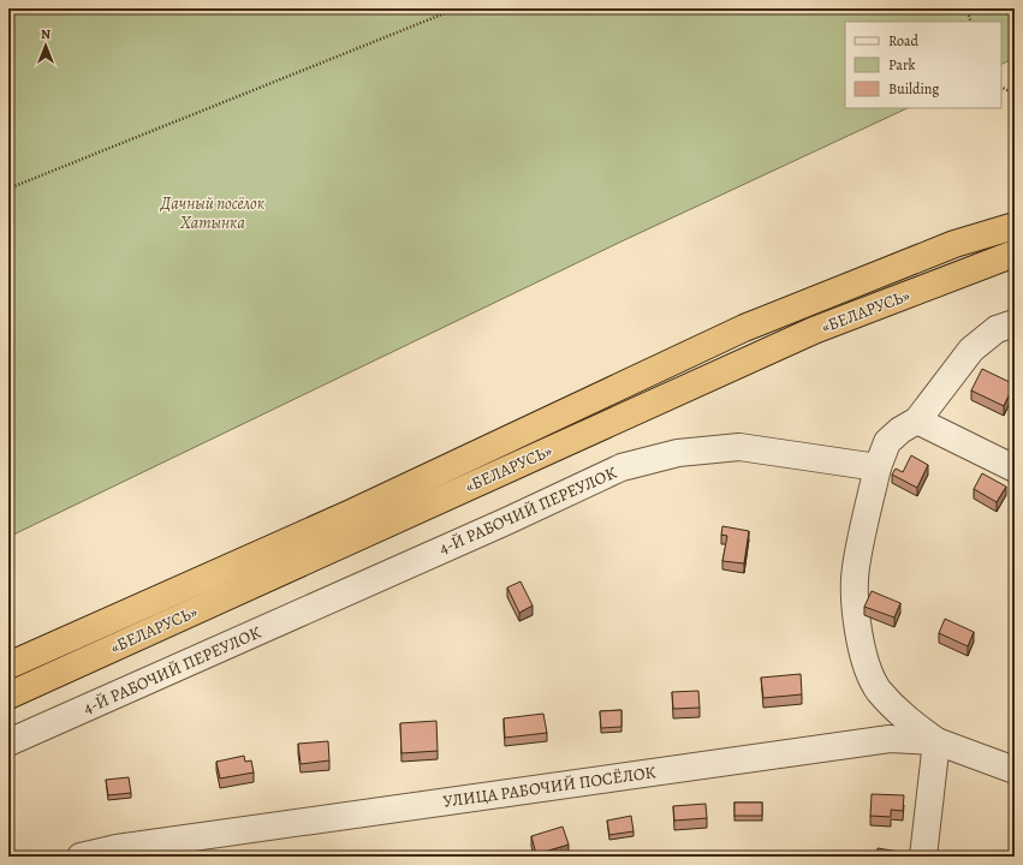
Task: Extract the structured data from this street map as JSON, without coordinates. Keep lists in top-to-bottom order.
{
  "streets": {
    "highway": ["«БЕЛАРУСЬ»"],
    "street": ["4-Й РАБОЧИЙ ПЕРЕУЛОК", "УЛИЦА РАБОЧИЙ ПОСЁЛОК"]
  },
  "parks": ["Дачный посёлок Хатынка"],
  "legend": ["Road", "Park", "Building"],
  "north": "top"
}
